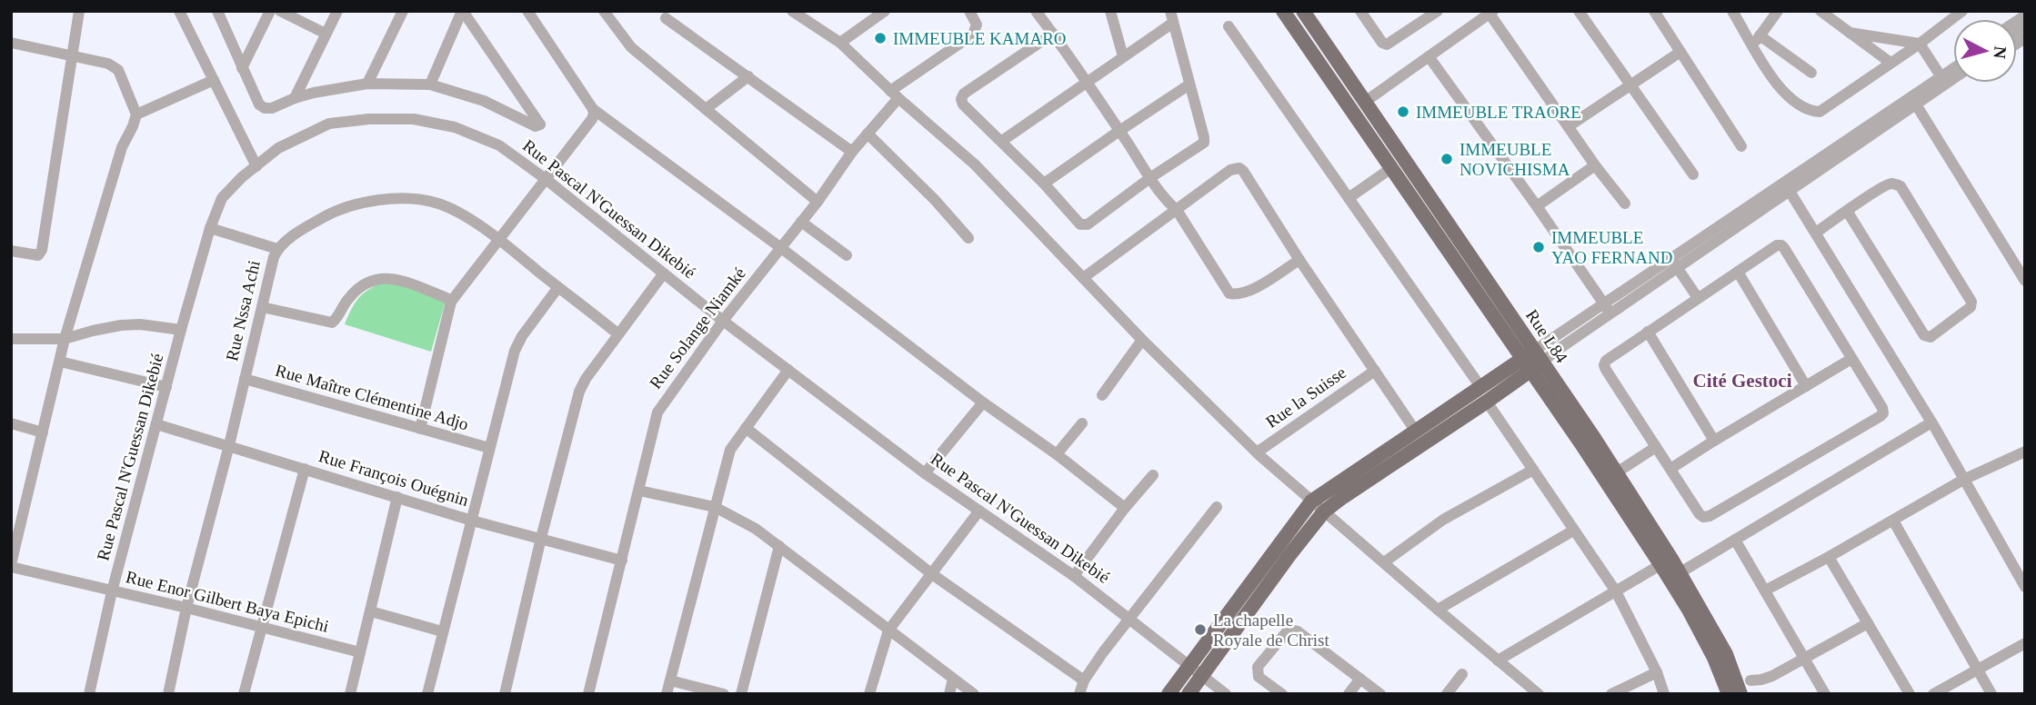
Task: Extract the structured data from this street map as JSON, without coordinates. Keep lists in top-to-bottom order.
{
  "streets": {
    "main road": ["Rue L84"],
    "street": [
      "Rue Pascal N'Guessan Dikebié",
      "Rue Nssa Achi",
      "Rue Solange Niamké",
      "Rue Maître Clémentine Adjo",
      "Rue la Suisse",
      "Rue François Ouégnin",
      "Rue Enor Gilbert Baya Epichi"
    ]
  },
  "crossings": [
    ["Rue Pascal N'Guessan Dikebié", "Rue Solange Niamké"],
    ["Rue Pascal N'Guessan Dikebié", "Rue François Ouégnin"],
    ["Rue Pascal N'Guessan Dikebié", "Rue Enor Gilbert Baya Epichi"],
    ["Rue Nssa Achi", "Rue Maître Clémentine Adjo"],
    ["Rue Nssa Achi", "Rue François Ouégnin"],
    ["Rue Nssa Achi", "Rue Enor Gilbert Baya Epichi"],
    ["Rue Solange Niamké", "Rue François Ouégnin"]
  ],
  "districts": ["Cité Gestoci"],
  "places": [
    "IMMEUBLE KAMARO",
    "IMMEUBLE TRAORE",
    "IMMEUBLE NOVICHISMA",
    "IMMEUBLE YAO FERNAND",
    "La chapelle Royale de Christ"
  ],
  "north": "right"
}
